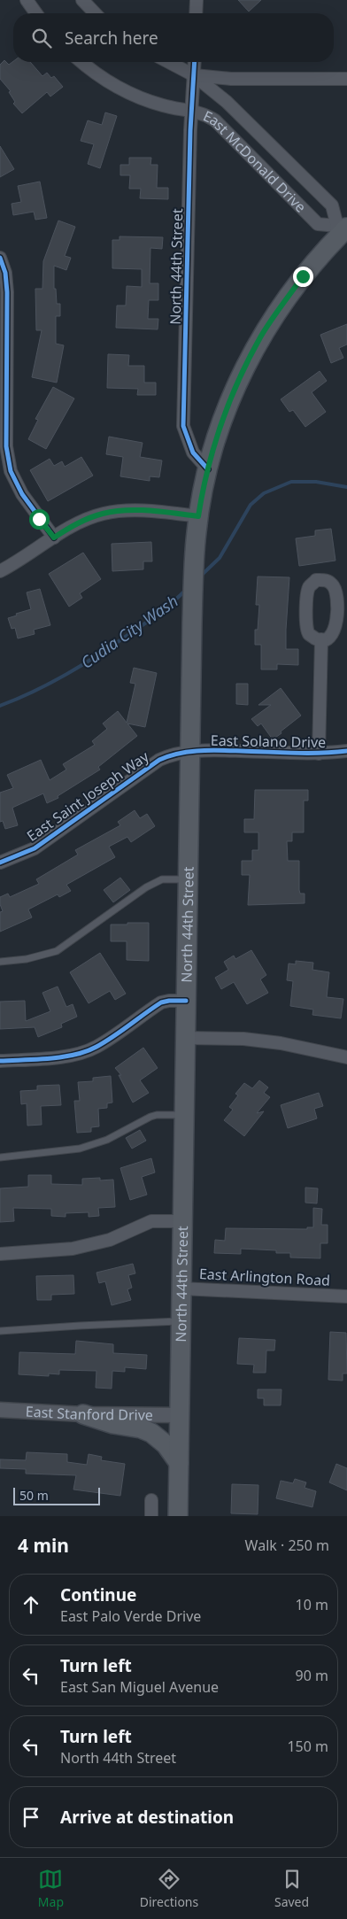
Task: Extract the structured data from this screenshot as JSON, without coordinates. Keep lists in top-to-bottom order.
{
  "streets": {
    "main road": ["North 44th Street"],
    "street": [
      "East McDonald Drive",
      "East Solano Drive",
      "East Saint Joseph Way",
      "East Arlington Road",
      "East Stanford Drive"
    ]
  },
  "crossings": [
    ["East McDonald Drive", "North 44th Street"],
    ["North 44th Street", "East Solano Drive"],
    ["North 44th Street", "East Saint Joseph Way"],
    ["North 44th Street", "East Arlington Road"],
    ["North 44th Street", "East Stanford Drive"],
    ["East Solano Drive", "East Saint Joseph Way"]
  ],
  "water": ["Cudia City Wash"],
  "scale_bar": "50 m",
  "page": {
    "search": "Search here",
    "scale": "50 m",
    "heading": ["4 min", "Walk · 250 m"],
    "list": [
      ["Continue", "East Palo Verde Drive", "10 m"],
      ["Turn left", "East San Miguel Avenue", "90 m"],
      ["Turn left", "North 44th Street", "150 m"],
      "Arrive at destination"
    ],
    "nav": ["Map", "Directions", "Saved"]
  }
}
